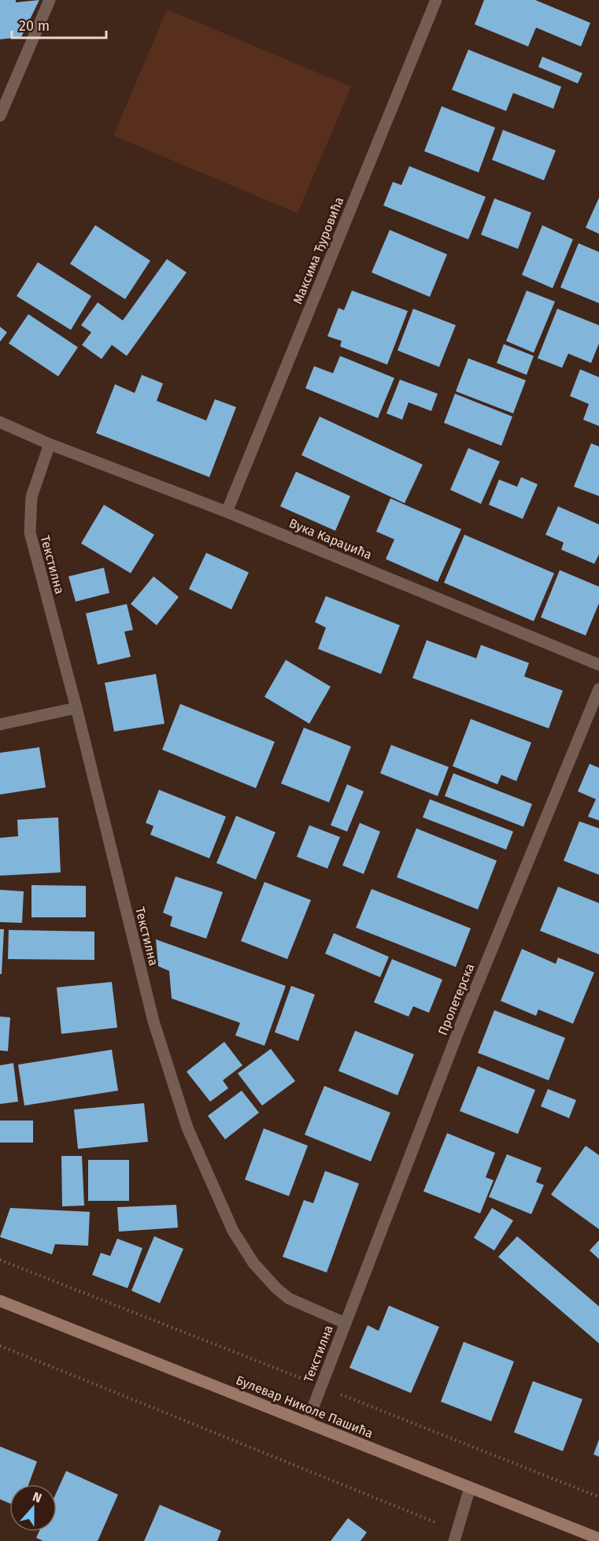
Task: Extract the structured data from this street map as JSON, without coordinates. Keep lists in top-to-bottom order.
{
  "streets": {
    "main road": ["Булевар Николе Пашића"],
    "street": [
      "Максима Ђуровића",
      "Вука Караџића",
      "Текстилна",
      "Пролетерска"
    ]
  },
  "crossings": [
    ["Максима Ђуровића", "Вука Караџића"],
    ["Вука Караџића", "Текстилна"],
    ["Текстилна", "Пролетерска"],
    ["Текстилна", "Булевар Николе Пашића"]
  ],
  "scale_bar": "20 m",
  "north": "top"
}
